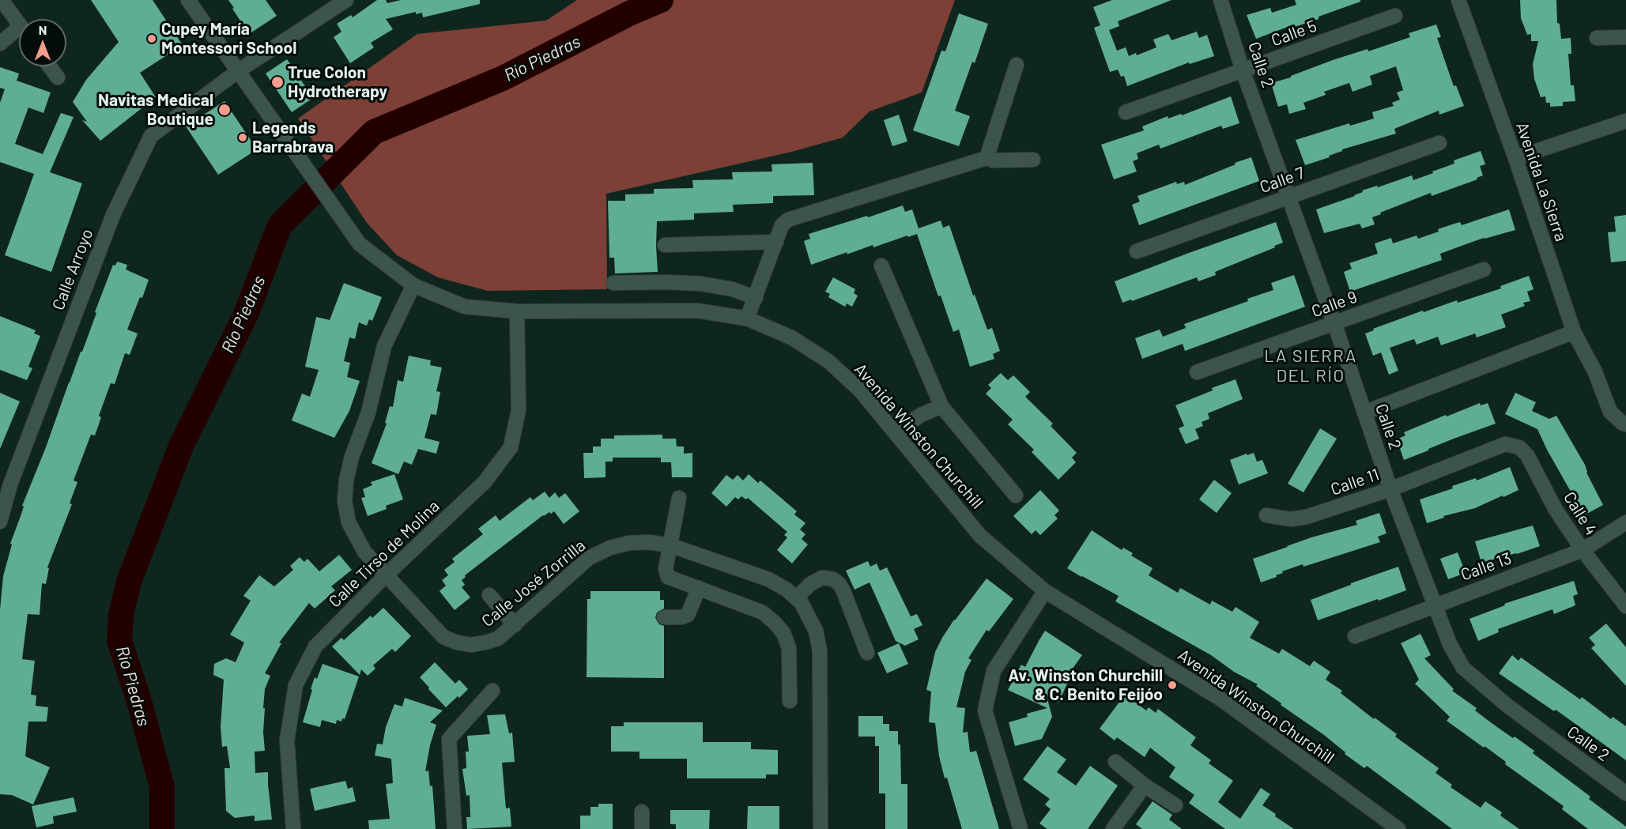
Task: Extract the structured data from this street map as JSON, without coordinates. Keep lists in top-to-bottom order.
{
  "streets": {
    "street": [
      "Calle 5",
      "Calle 2",
      "Calle 7",
      "Avenida La Sierra",
      "Calle Arroyo",
      "Calle 9",
      "Avenida Winston Churchill",
      "Calle 11",
      "Calle 4",
      "Calle Tirso de Molina",
      "Calle 13",
      "Calle José Zorrilla"
    ]
  },
  "crossings": [
    ["Calle 5", "Calle 2"],
    ["Calle 2", "Calle 7"],
    ["Calle 2", "Calle 9"],
    ["Calle 2", "Calle 11"],
    ["Calle 2", "Calle 13"],
    ["Calle Arroyo", "Avenida Winston Churchill"],
    ["Avenida Winston Churchill", "Calle Tirso de Molina"],
    ["Avenida Winston Churchill", "Calle José Zorrilla"],
    ["Calle 11", "Calle 4"],
    ["Calle 4", "Calle 13"],
    ["Calle Tirso de Molina", "Calle José Zorrilla"]
  ],
  "districts": ["LA SIERRA DEL RÍO"],
  "water": ["Río Piedras"],
  "places": [
    "Cupey María Montessori School",
    "True Colon Hydrotherapy",
    "Navitas Medical Boutique",
    "Legends Barrabrava",
    "Av. Winston Churchill & C. Benito Feijóo"
  ],
  "north": "top"
}
